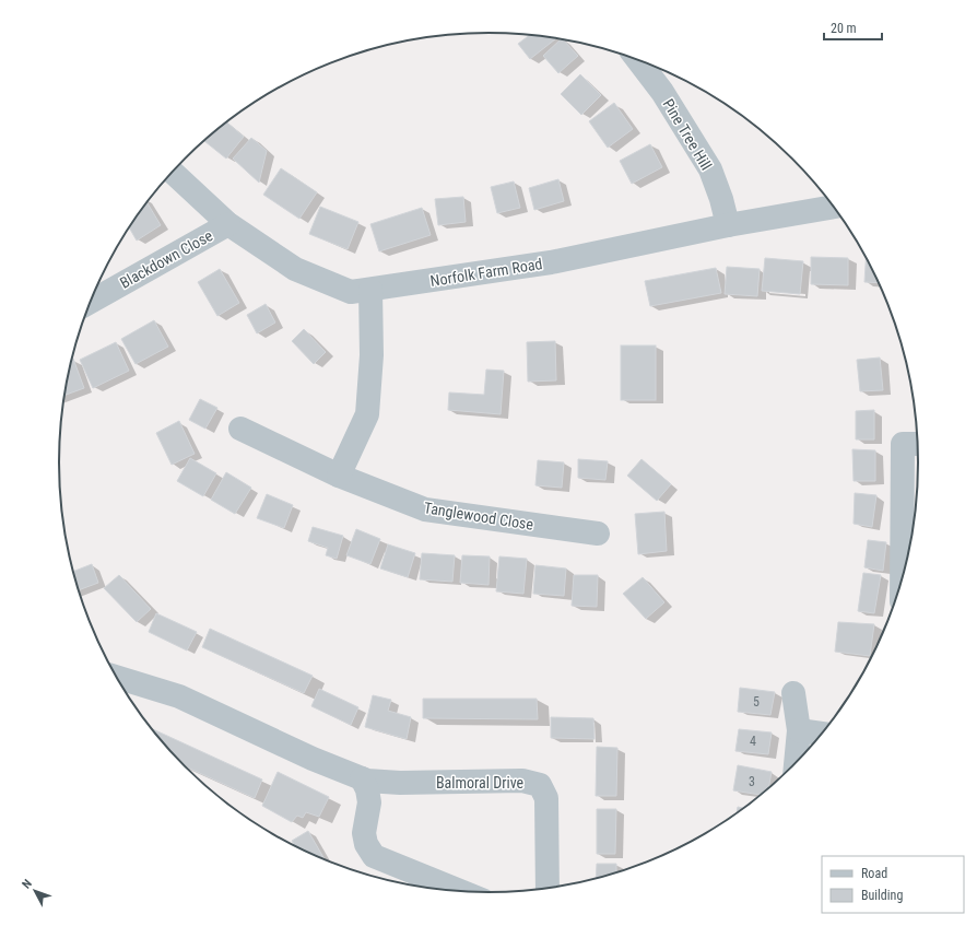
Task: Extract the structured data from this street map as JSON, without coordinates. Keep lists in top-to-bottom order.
{
  "streets": {
    "street": [
      "Pine Tree Hill",
      "Blackdown Close",
      "Norfolk Farm Road",
      "Tanglewood Close",
      "Balmoral Drive"
    ]
  },
  "crossings": [
    ["Pine Tree Hill", "Norfolk Farm Road"],
    ["Blackdown Close", "Norfolk Farm Road"]
  ],
  "house_numbers": ["5", "4", "3"],
  "legend": ["Road", "Building"],
  "scale_bar": "20 m",
  "north": "top left"
}
